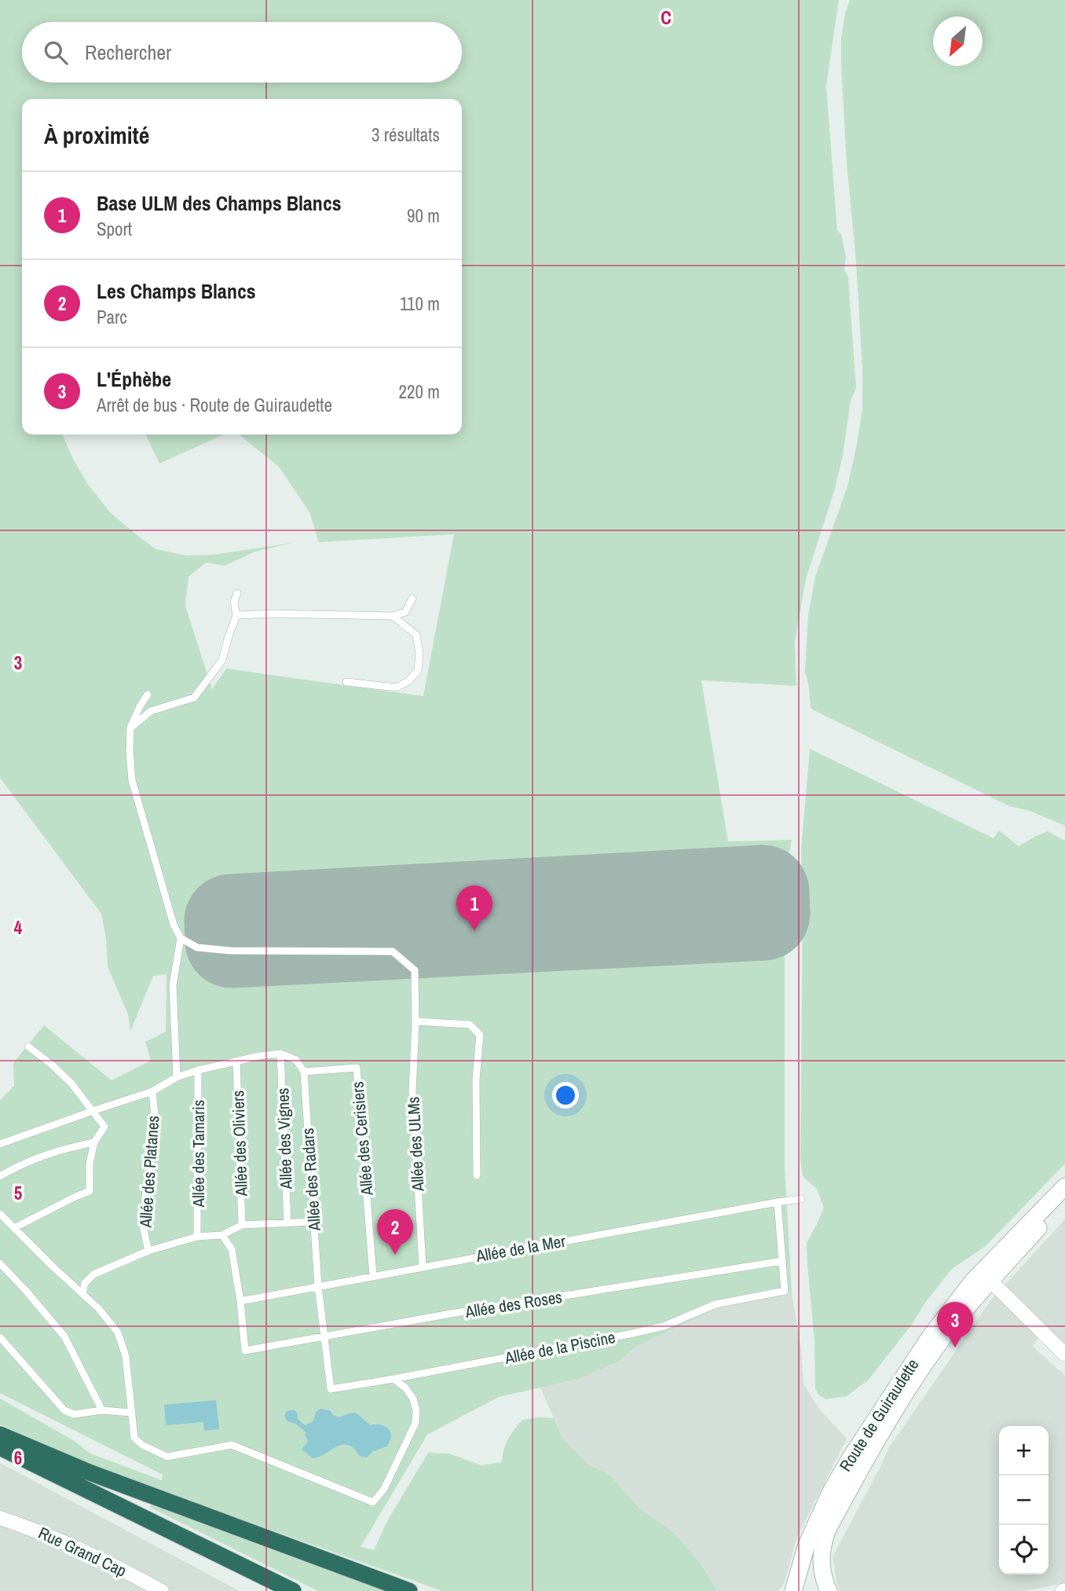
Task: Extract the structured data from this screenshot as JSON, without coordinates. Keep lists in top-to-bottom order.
{
  "streets": {
    "street": ["Route de Guiraudette", "Rue Grand Cap"],
    "lane": [
      "Allée des Vignes",
      "Allée des Cerisiers",
      "Allée des Oliviers",
      "Allée des ULMs",
      "Allée des Tamaris",
      "Allée des Platanes",
      "Allée des Radars",
      "Allée de la Mer",
      "Allée des Roses",
      "Allée de la Piscine"
    ]
  },
  "crossings": [
    ["Allée des Cerisiers", "Allée des Radars"],
    ["Allée des Cerisiers", "Allée de la Mer"],
    ["Allée des ULMs", "Allée de la Mer"],
    ["Allée des Radars", "Allée de la Mer"],
    ["Allée des Radars", "Allée des Roses"],
    ["Allée des Radars", "Allée de la Piscine"],
    ["Allée de la Mer", "Allée des Roses"],
    ["Allée des Roses", "Allée de la Piscine"]
  ],
  "north": "bottom left",
  "page": {
    "search": "Rechercher",
    "heading": ["À proximité", "3 résultats"],
    "list": [
      {
        "mark": "1",
        "name": "Base ULM des Champs Blancs",
        "note": "Sport",
        "value": "90 m"
      },
      {
        "mark": "2",
        "name": "Les Champs Blancs",
        "note": "Parc",
        "value": "110 m"
      },
      {
        "mark": "3",
        "name": "L'Éphèbe",
        "note": "Arrêt de bus · Route de Guiraudette",
        "value": "220 m"
      }
    ],
    "pins": ["1", "2", "3"],
    "map_buttons": ["+", "−"]
  },
  "grid": {
    "columns": ["C"],
    "rows": [
      "3",
      "4",
      "5",
      "6"
    ]
  }
}
